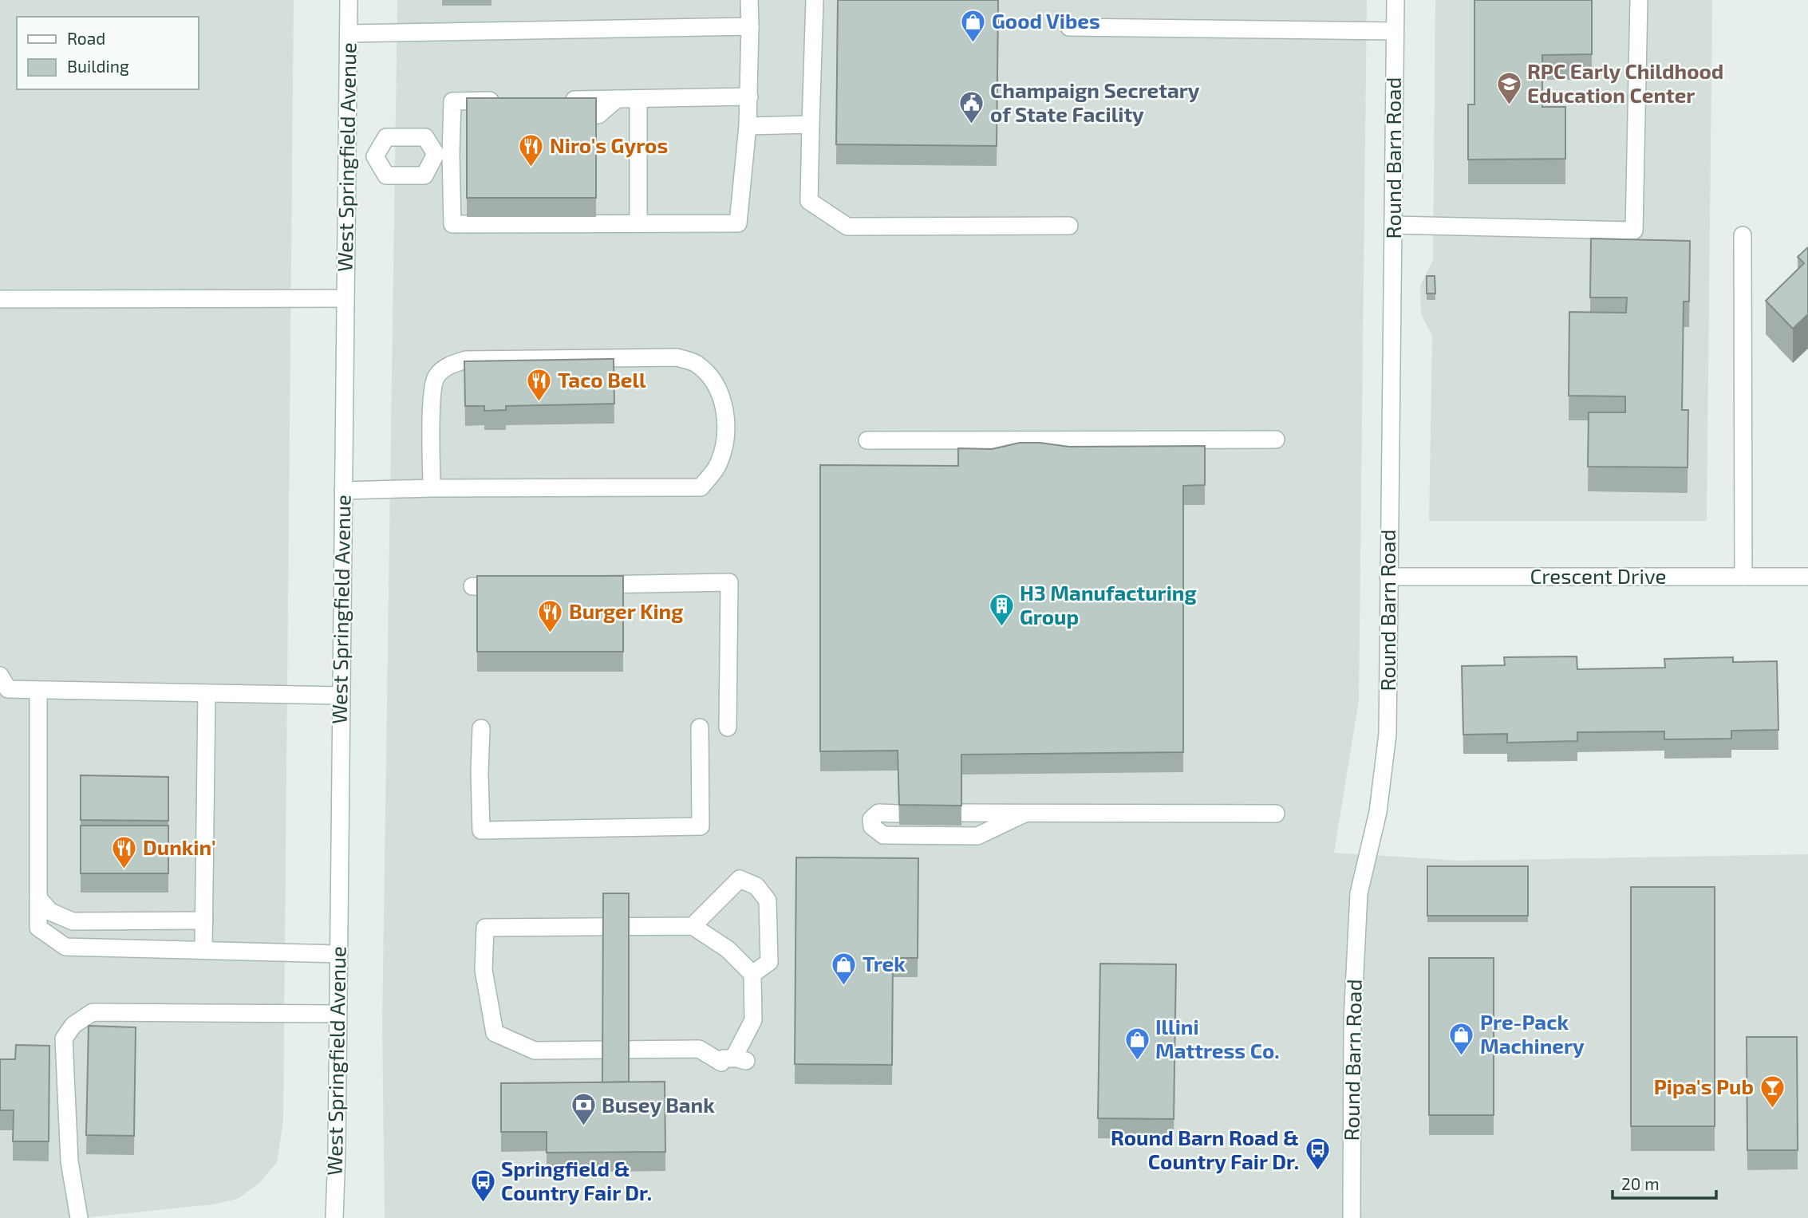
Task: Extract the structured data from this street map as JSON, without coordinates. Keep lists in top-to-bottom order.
{
  "streets": {
    "street": ["West Springfield Avenue", "Round Barn Road", "Crescent Drive"]
  },
  "crossings": [
    ["Round Barn Road", "Crescent Drive"]
  ],
  "places": {
    "shop": [
      "Good Vibes",
      "Trek",
      "Pre-Pack Machinery",
      "Illini Mattress Co."
    ],
    "school or university": ["RPC Early Childhood Education Center"],
    "public building": ["Champaign Secretary of State Facility"],
    "restaurant": [
      "Niro's Gyros",
      "Taco Bell",
      "Burger King",
      "Dunkin'"
    ],
    "building": ["H3 Manufacturing Group"],
    "bar": ["Pipa's Pub"],
    "bank": ["Busey Bank"],
    "bus stop": ["Round Barn Road & Country Fair Dr.", "Springfield & Country Fair Dr."]
  },
  "legend": ["Road", "Building"],
  "scale_bar": "20 m"
}
